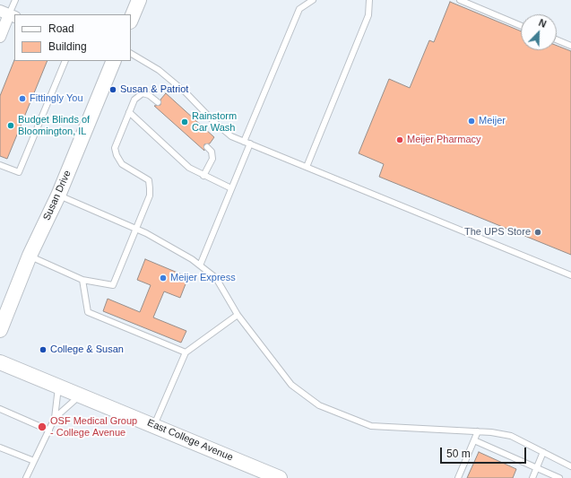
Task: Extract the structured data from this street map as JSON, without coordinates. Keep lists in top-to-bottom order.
{
  "streets": {
    "street": ["Susan Drive", "East College Avenue"]
  },
  "places": [
    "Susan & Patriot",
    "Fittingly You",
    "Meijer",
    "Rainstorm Car Wash",
    "Budget Blinds of Bloomington, IL",
    "Meijer Pharmacy",
    "The UPS Store",
    "Meijer Express",
    "College & Susan",
    "OSF Medical Group - College Avenue"
  ],
  "legend": ["Road", "Building"],
  "scale_bar": "50 m",
  "north": "top right"
}
